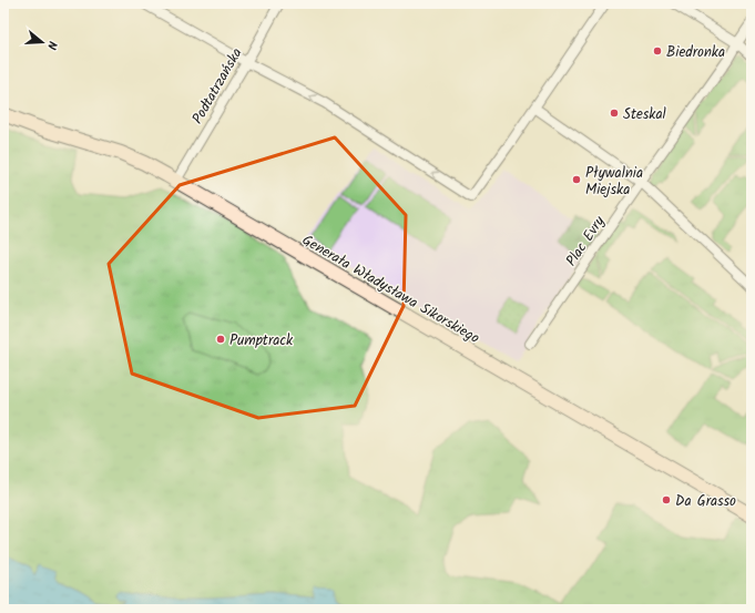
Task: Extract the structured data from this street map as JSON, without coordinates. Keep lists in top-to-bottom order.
{
  "streets": {
    "street": ["Podtatrzańska", "Plac Evry", "Generała Władysława Sikorskiego"]
  },
  "crossings": [
    ["Podtatrzańska", "Generała Władysława Sikorskiego"]
  ],
  "places": [
    "Biedronka",
    "Steskal",
    "Pływalnia Miejska",
    "Pumptrack",
    "Da Grasso"
  ],
  "north": "right"
}
